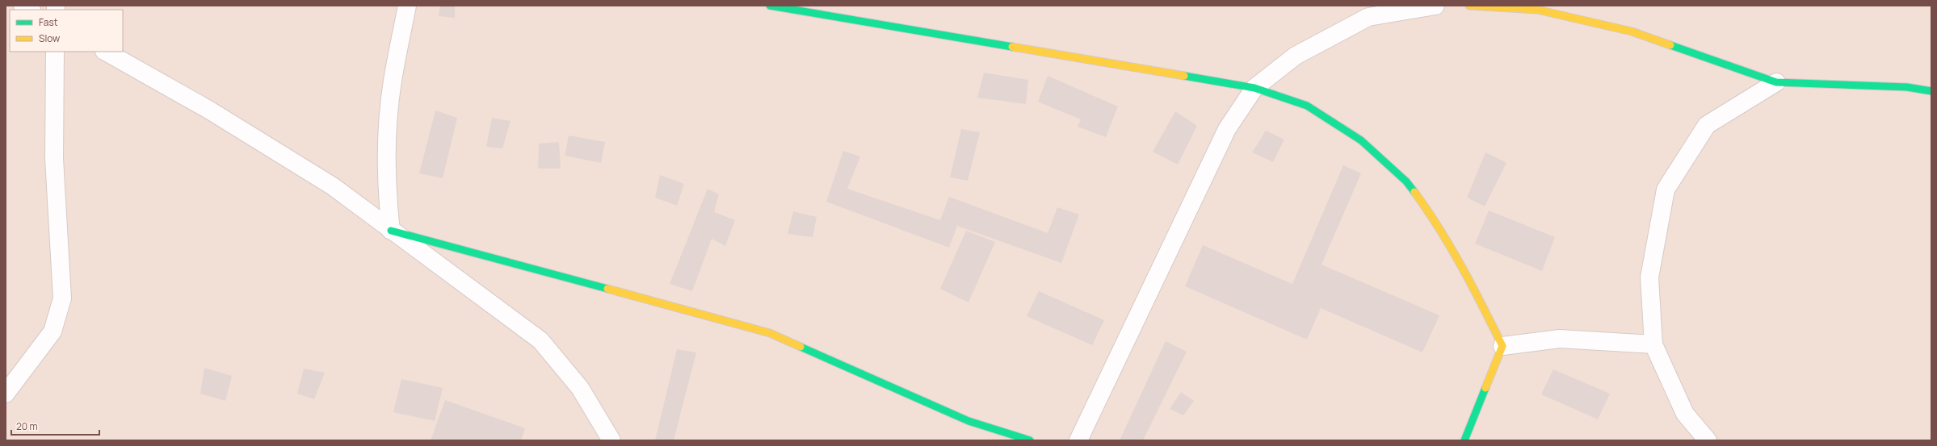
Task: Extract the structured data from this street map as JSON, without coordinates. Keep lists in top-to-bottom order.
{
  "legend": ["Fast", "Slow"],
  "scale_bar": "20 m"
}
